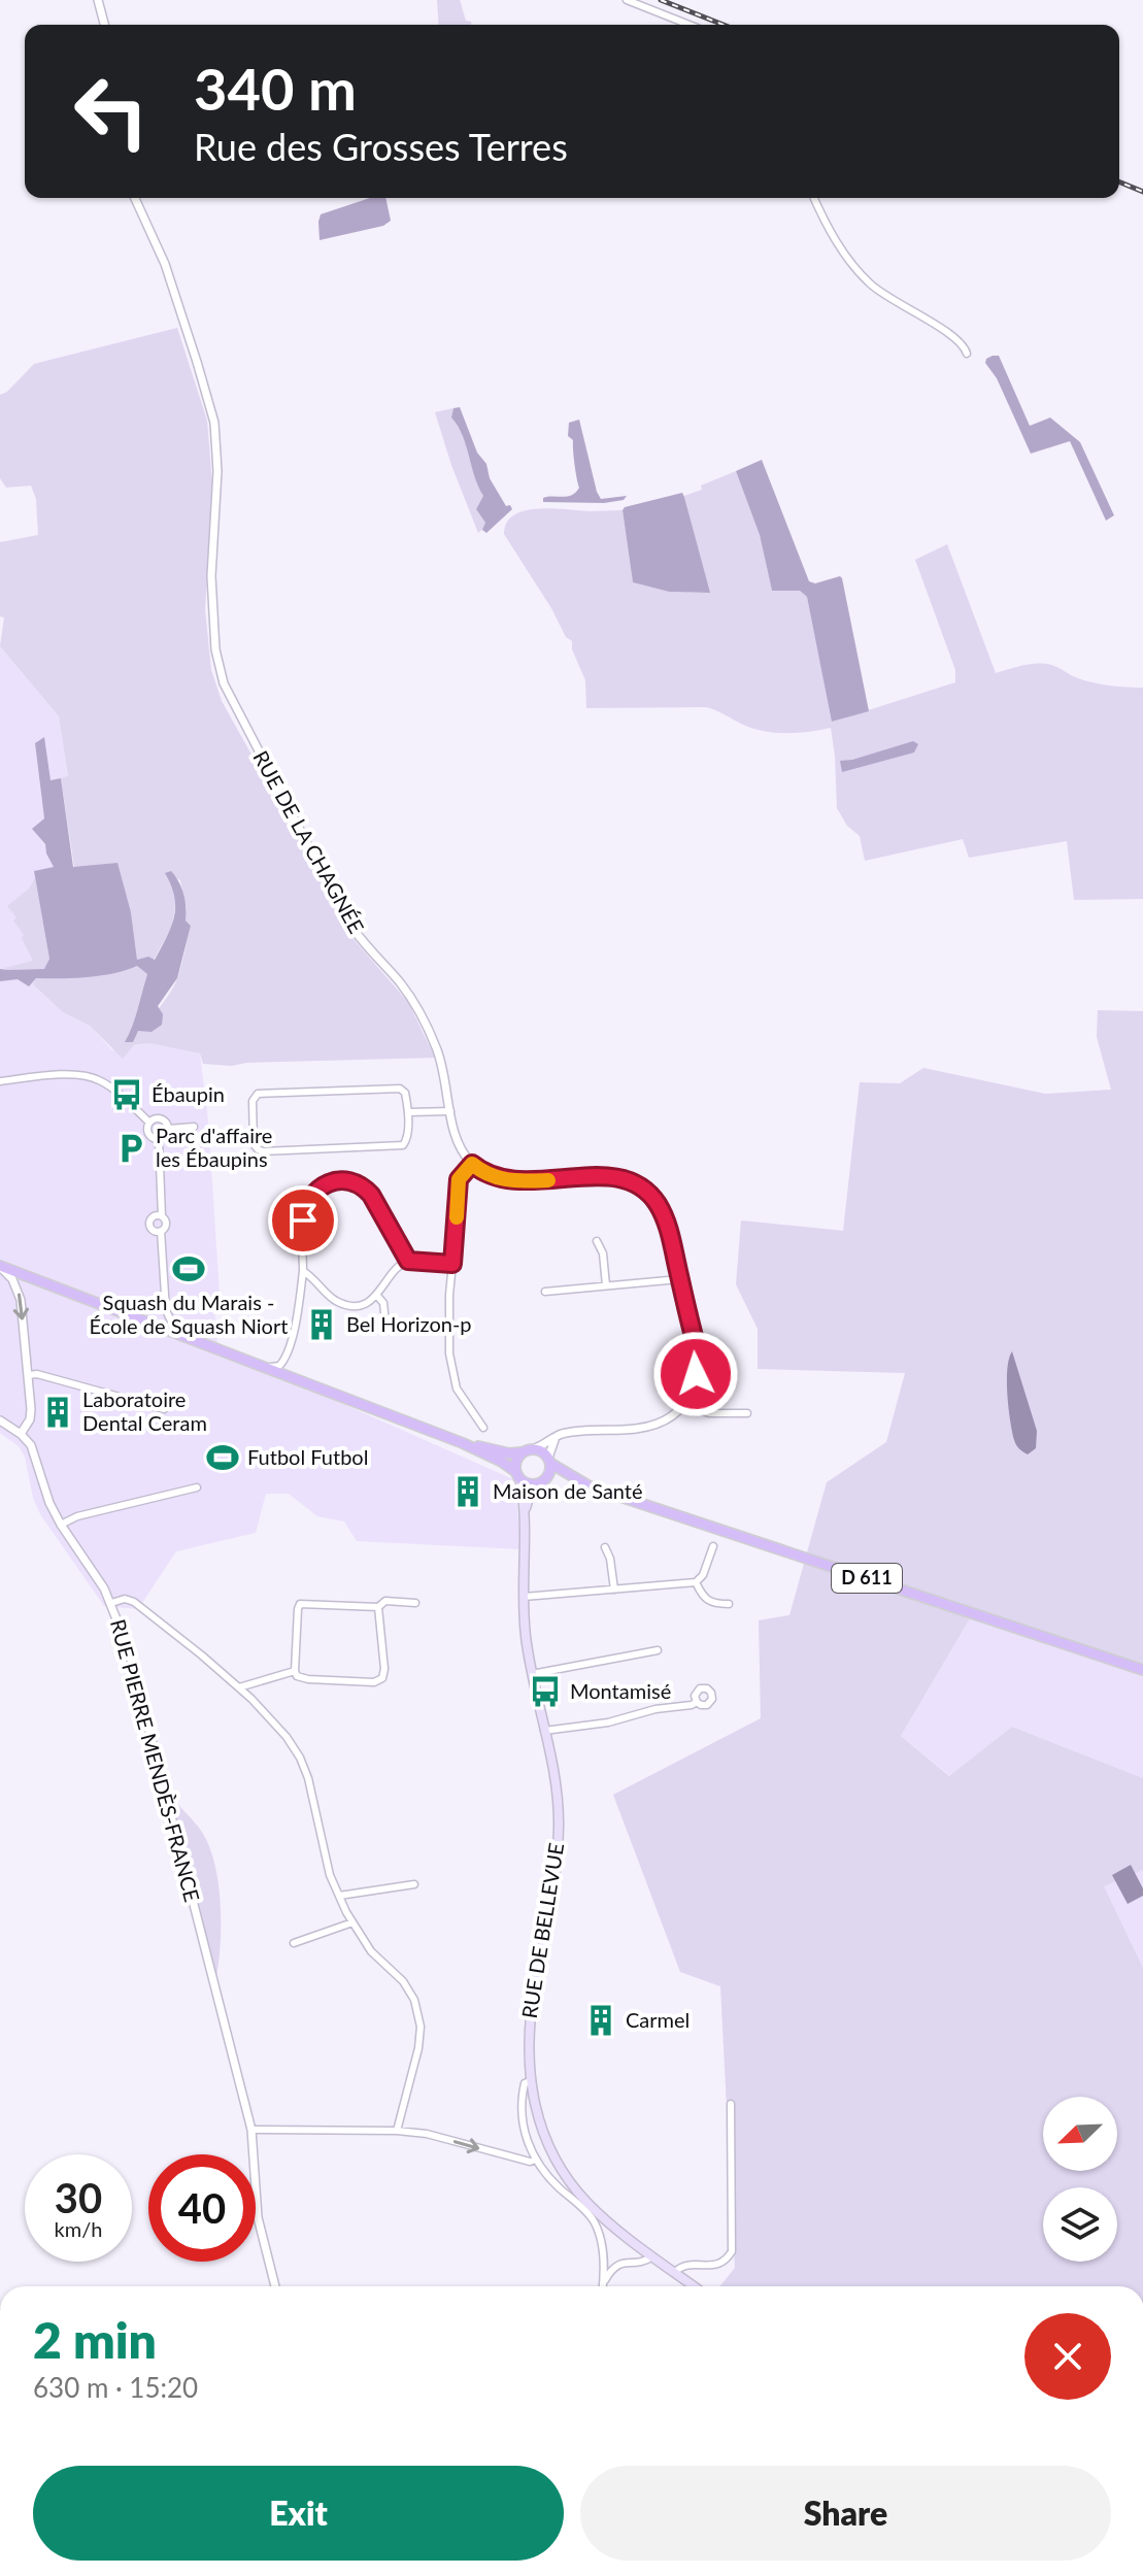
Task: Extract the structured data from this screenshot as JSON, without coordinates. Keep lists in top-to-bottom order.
{
  "streets": {
    "main road": ["D 611", "RUE DE BELLEVUE"],
    "street": ["RUE DE LA CHAGNÉE", "RUE PIERRE MENDÈS-FRANCE"]
  },
  "crossings": [
    ["D 611", "RUE DE BELLEVUE"]
  ],
  "places": {
    "bus stop": ["Ébaupin", "Montamisé"],
    "parking": ["Parc d'affaire les Ébaupins"],
    "sports": ["Squash du Marais - École de Squash Niort", "Futbol Futbol"],
    "building": [
      "Bel Horizon-p",
      "Laboratoire Dental Ceram",
      "Maison de Santé",
      "Carmel"
    ]
  },
  "north": "bottom left",
  "page": {
    "turn": ["340 m", "Rue des Grosses Terres"],
    "speed": "30 km/h",
    "limit": "40",
    "heading": ["2 min", "630 m · 15:20"],
    "buttons": ["Exit", "Share"]
  }
}
